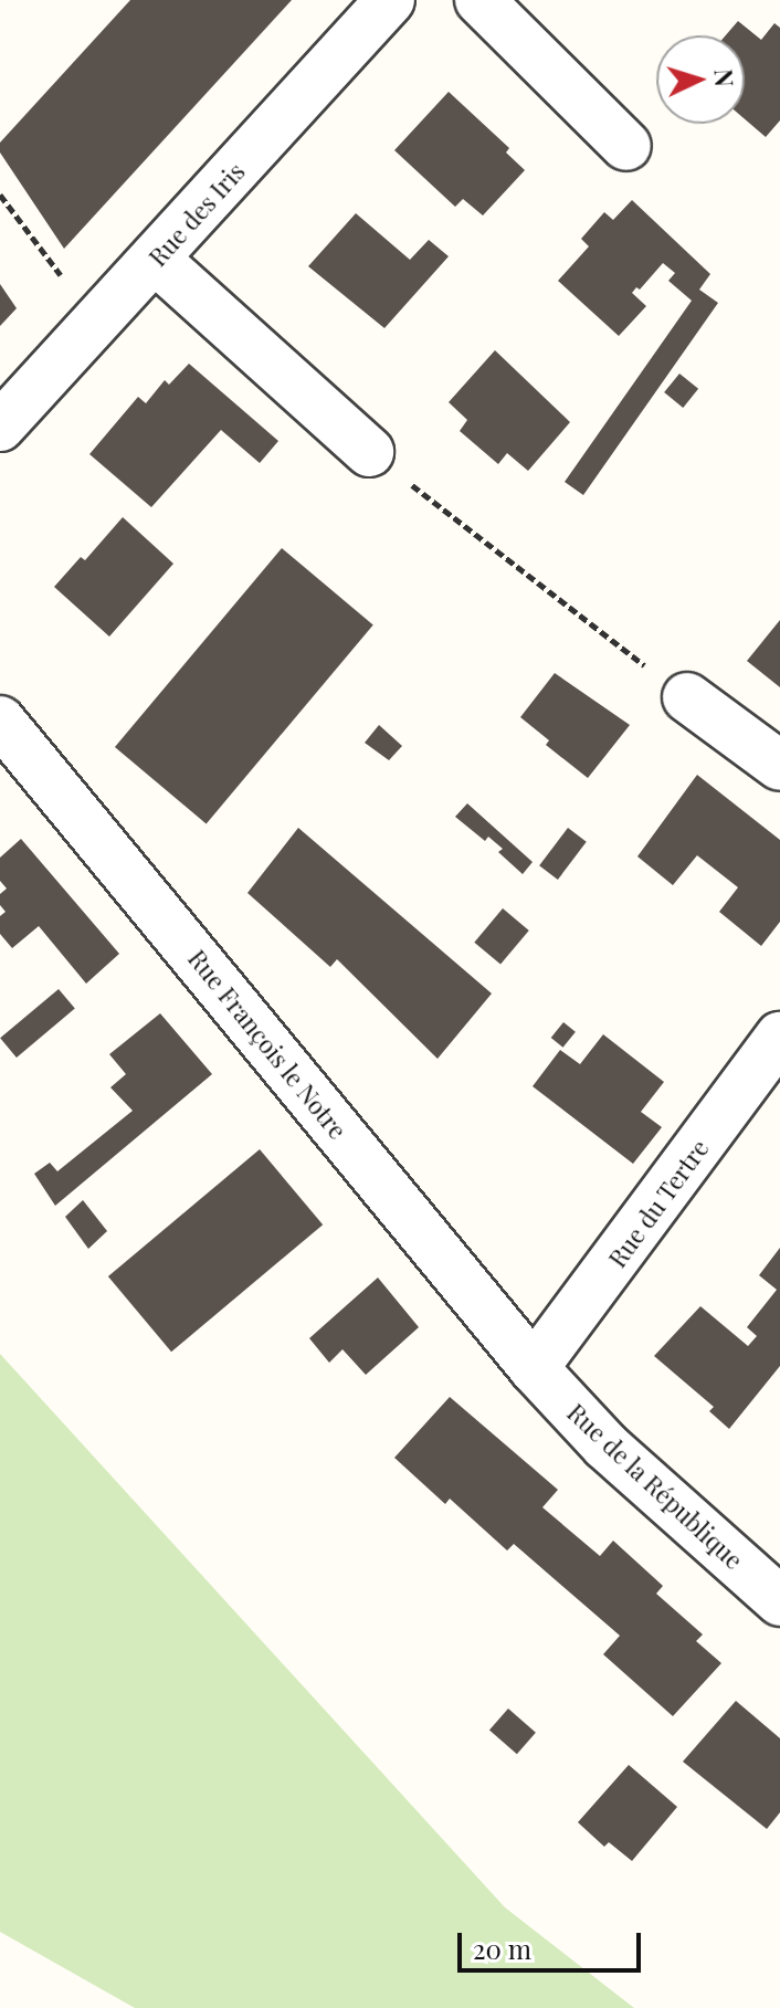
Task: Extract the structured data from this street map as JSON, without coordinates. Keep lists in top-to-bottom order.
{
  "streets": {
    "street": [
      "Rue des Iris",
      "Rue François le Notre",
      "Rue du Tertre",
      "Rue de la République"
    ]
  },
  "crossings": [
    ["Rue François le Notre", "Rue du Tertre"],
    ["Rue François le Notre", "Rue de la République"],
    ["Rue du Tertre", "Rue de la République"]
  ],
  "scale_bar": "20 m",
  "north": "right"
}
